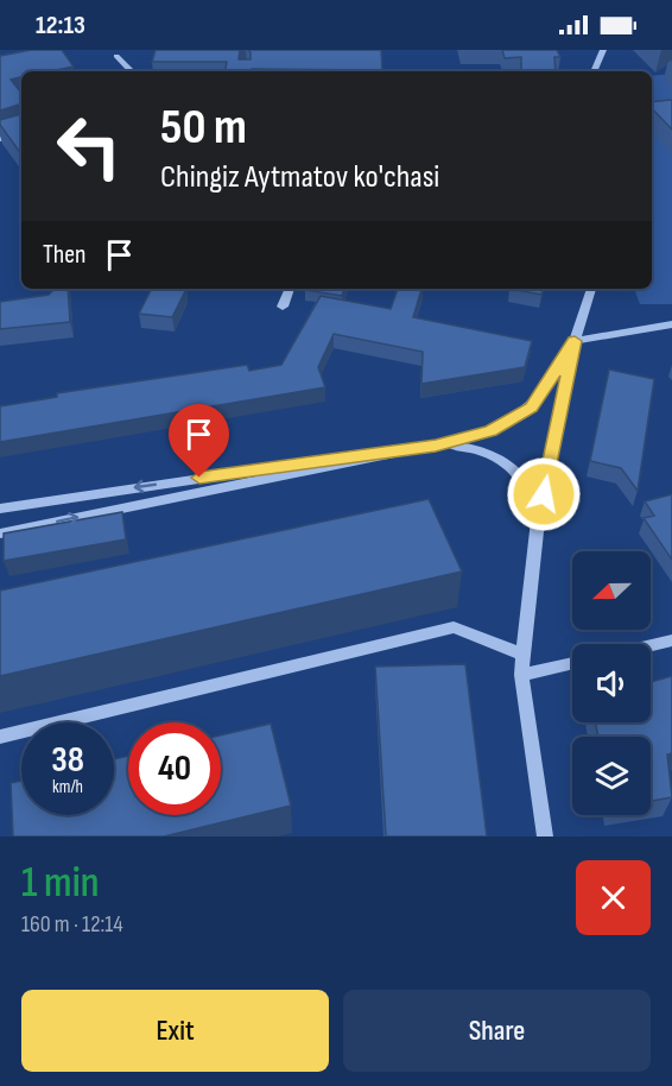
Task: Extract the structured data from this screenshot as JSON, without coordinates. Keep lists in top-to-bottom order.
{
  "north": "left",
  "page": {
    "status": "12:13",
    "turn": ["50 m", "Chingiz Aytmatov ko'chasi"],
    "then": "Then",
    "speed": "38 km/h",
    "limit": "40",
    "heading": ["1 min", "160 m · 12:14"],
    "buttons": ["Exit", "Share"]
  }
}
